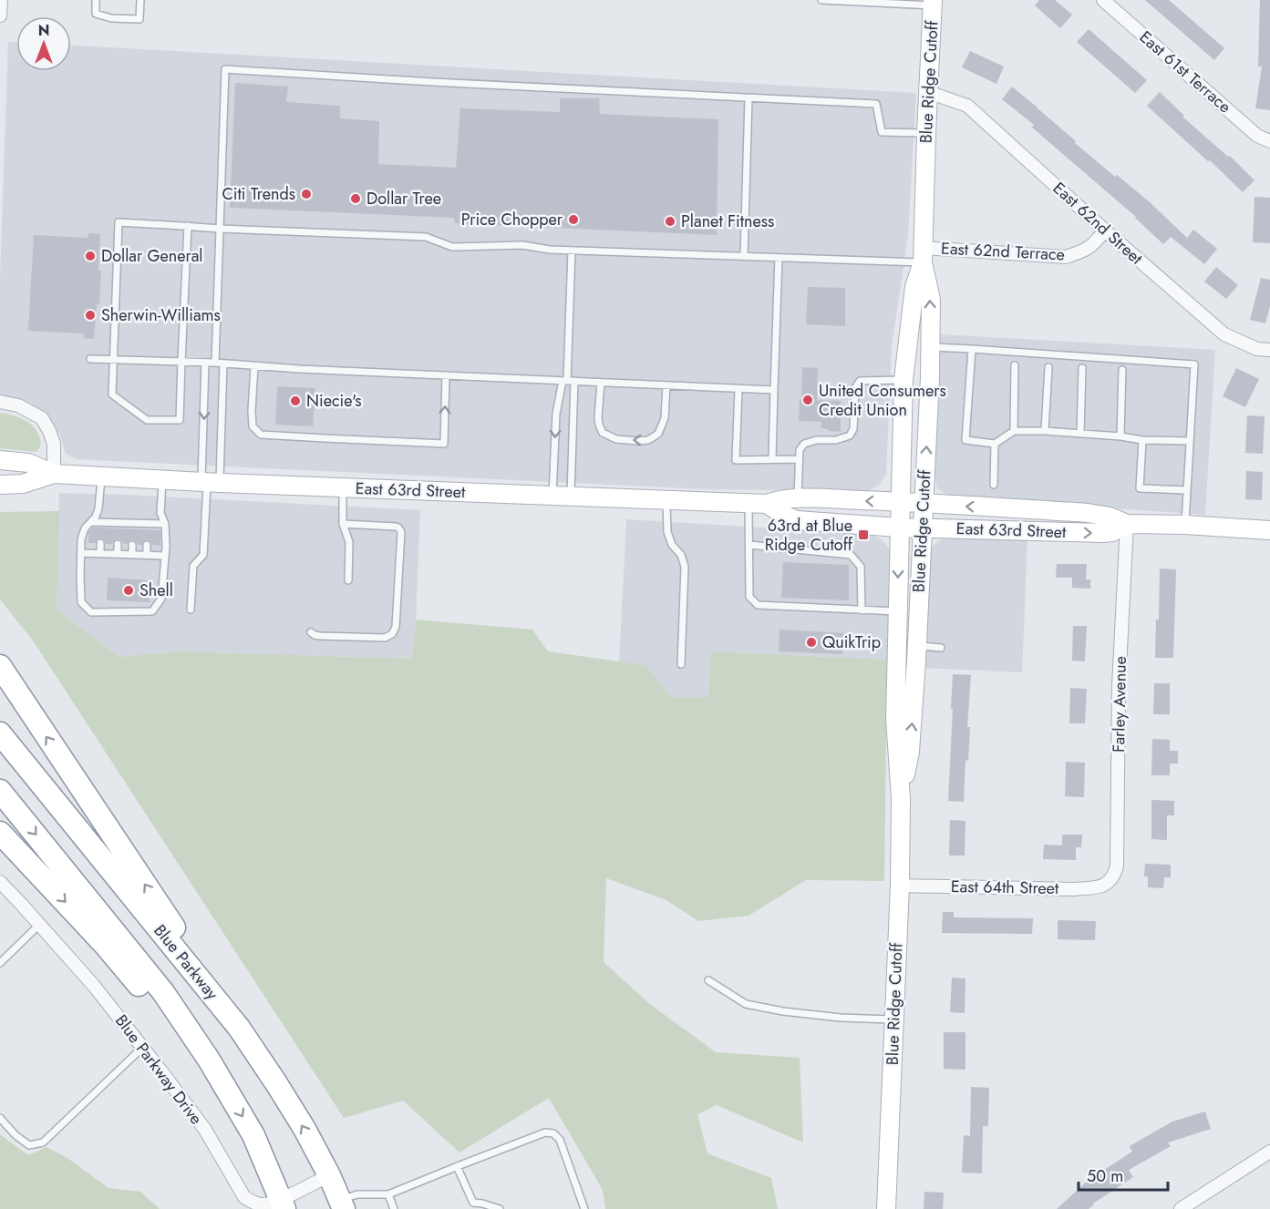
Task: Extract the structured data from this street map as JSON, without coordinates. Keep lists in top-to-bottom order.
{
  "streets": {
    "highway": ["Blue Parkway"],
    "main road": ["Blue Ridge Cutoff", "East 63rd Street"],
    "street": [
      "East 61st Terrace",
      "East 62nd Street",
      "East 62nd Terrace",
      "Farley Avenue",
      "East 64th Street",
      "Blue Parkway Drive"
    ]
  },
  "crossings": [
    ["Blue Ridge Cutoff", "East 62nd Street"],
    ["Blue Ridge Cutoff", "East 62nd Terrace"],
    ["Blue Ridge Cutoff", "East 63rd Street"],
    ["Blue Ridge Cutoff", "East 64th Street"],
    ["East 62nd Street", "East 62nd Terrace"],
    ["East 63rd Street", "Farley Avenue"],
    ["Farley Avenue", "East 64th Street"],
    ["Blue Parkway", "Blue Parkway Drive"]
  ],
  "places": {
    "other": [
      "Citi Trends",
      "Dollar Tree",
      "Price Chopper",
      "Planet Fitness",
      "Dollar General",
      "Sherwin-Williams",
      "United Consumers Credit Union",
      "Niecie's",
      "Shell",
      "QuikTrip"
    ],
    "transit": ["63rd at Blue Ridge Cutoff"]
  },
  "scale_bar": "50 m",
  "north": "top"
}
